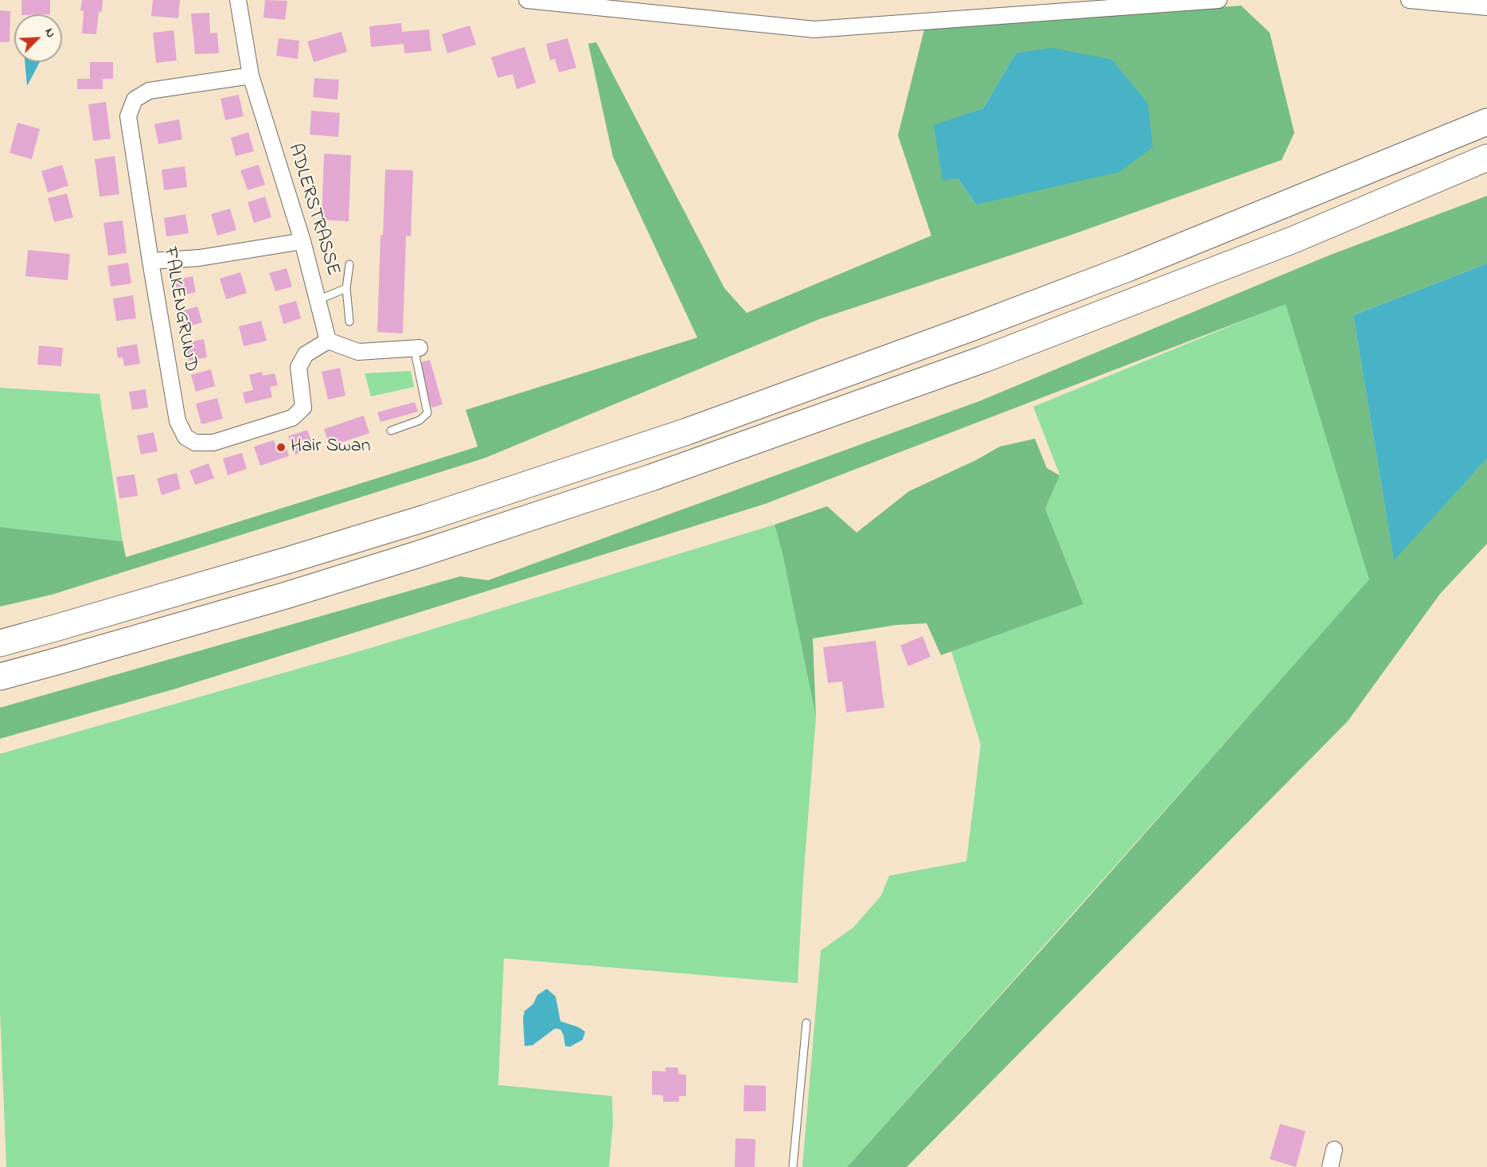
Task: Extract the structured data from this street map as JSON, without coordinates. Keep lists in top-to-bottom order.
{
  "streets": {
    "street": ["ADLERSTRASSE", "FALKENGRUND"]
  },
  "crossings": [
    ["ADLERSTRASSE", "FALKENGRUND"]
  ],
  "places": ["Hair Swan"],
  "north": "top right"
}
